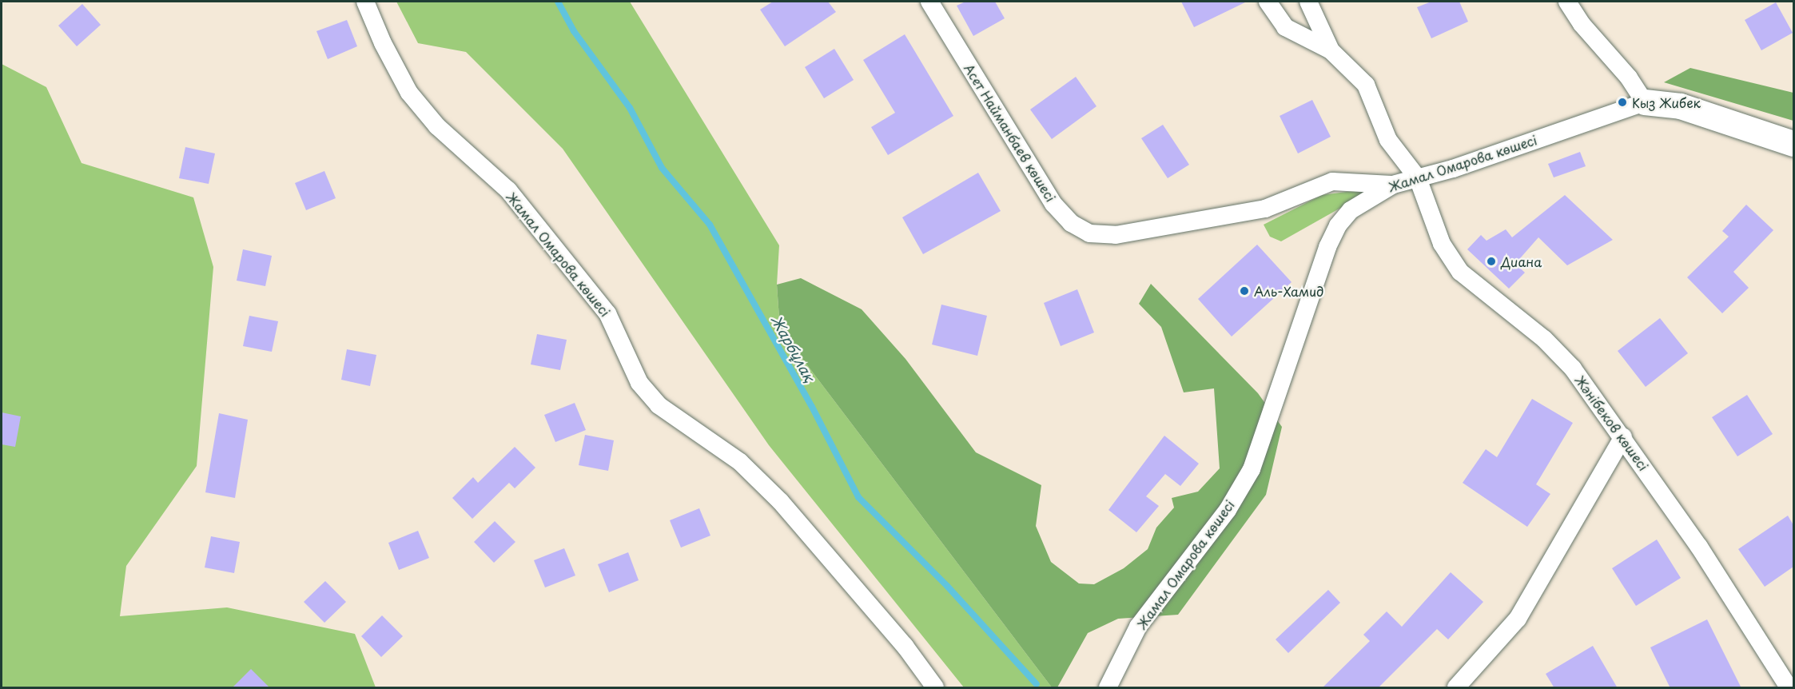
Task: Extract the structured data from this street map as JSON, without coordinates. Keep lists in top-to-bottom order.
{
  "streets": {
    "street": ["Асет Найманбаев көшесі", "Жамал Омарова көшесі", "Жәнібеков көшесі"]
  },
  "crossings": [
    ["Асет Найманбаев көшесі", "Жамал Омарова көшесі"],
    ["Жамал Омарова көшесі", "Жәнібеков көшесі"]
  ],
  "water": ["Жарбұлақ"],
  "places": ["Кыз Жибек", "Диана", "Аль-Хамид"]
}
